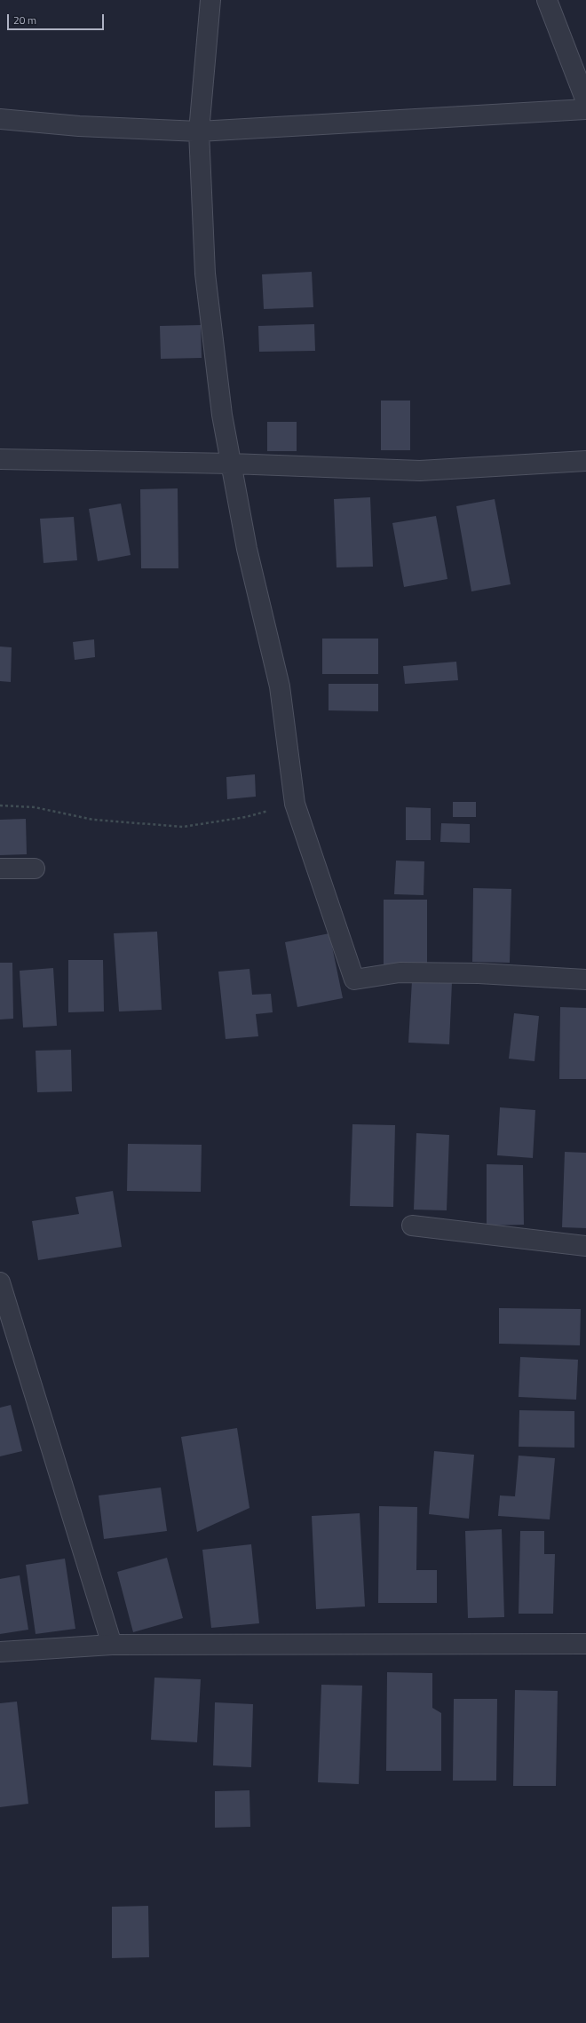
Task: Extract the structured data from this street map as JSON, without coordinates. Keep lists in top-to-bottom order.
{
  "scale_bar": "20 m"
}
